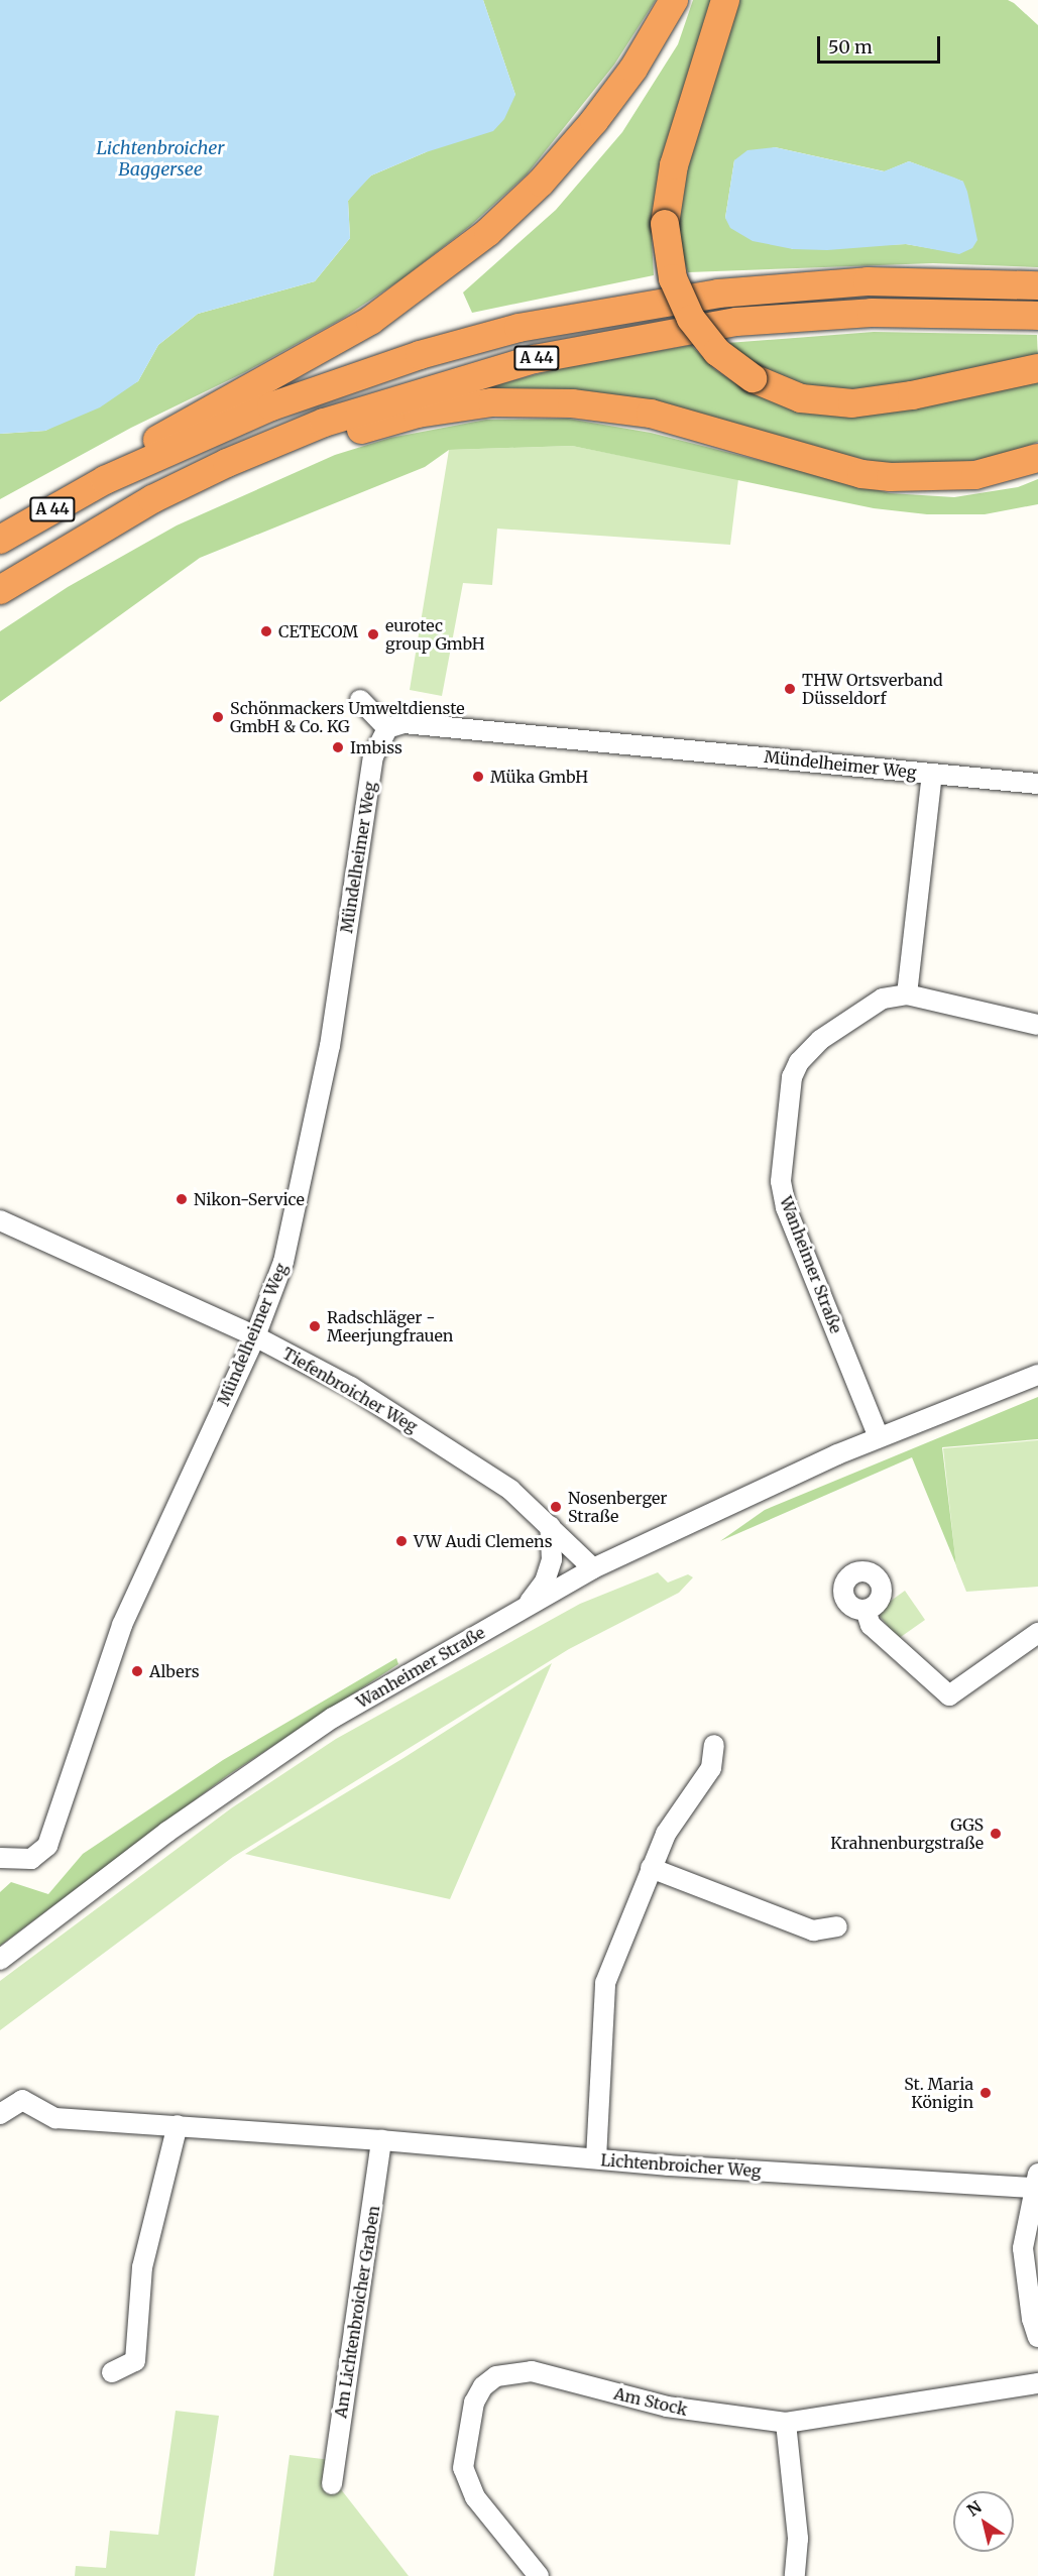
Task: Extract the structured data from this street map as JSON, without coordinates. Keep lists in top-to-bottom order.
{
  "streets": {
    "highway": ["A 44"],
    "street": [
      "Mündelheimer Weg",
      "Wanheimer Straße",
      "Tiefenbroicher Weg",
      "Lichtenbroicher Weg",
      "Am Lichtenbroicher Graben",
      "Am Stock"
    ]
  },
  "crossings": [
    ["Mündelheimer Weg", "Wanheimer Straße"],
    ["Mündelheimer Weg", "Tiefenbroicher Weg"],
    ["Wanheimer Straße", "Tiefenbroicher Weg"],
    ["Lichtenbroicher Weg", "Am Lichtenbroicher Graben"]
  ],
  "water": ["Lichtenbroicher Baggersee"],
  "places": [
    "CETECOM",
    "eurotec group GmbH",
    "THW Ortsverband Düsseldorf",
    "Schönmackers Umweltdienste GmbH & Co. KG",
    "Imbiss",
    "Müka GmbH",
    "Nikon-Service",
    "Radschläger - Meerjungfrauen",
    "Nosenberger Straße",
    "VW Audi Clemens",
    "Albers",
    "GGS Krahnenburgstraße",
    "St. Maria Königin"
  ],
  "scale_bar": "50 m",
  "north": "top left"
}
